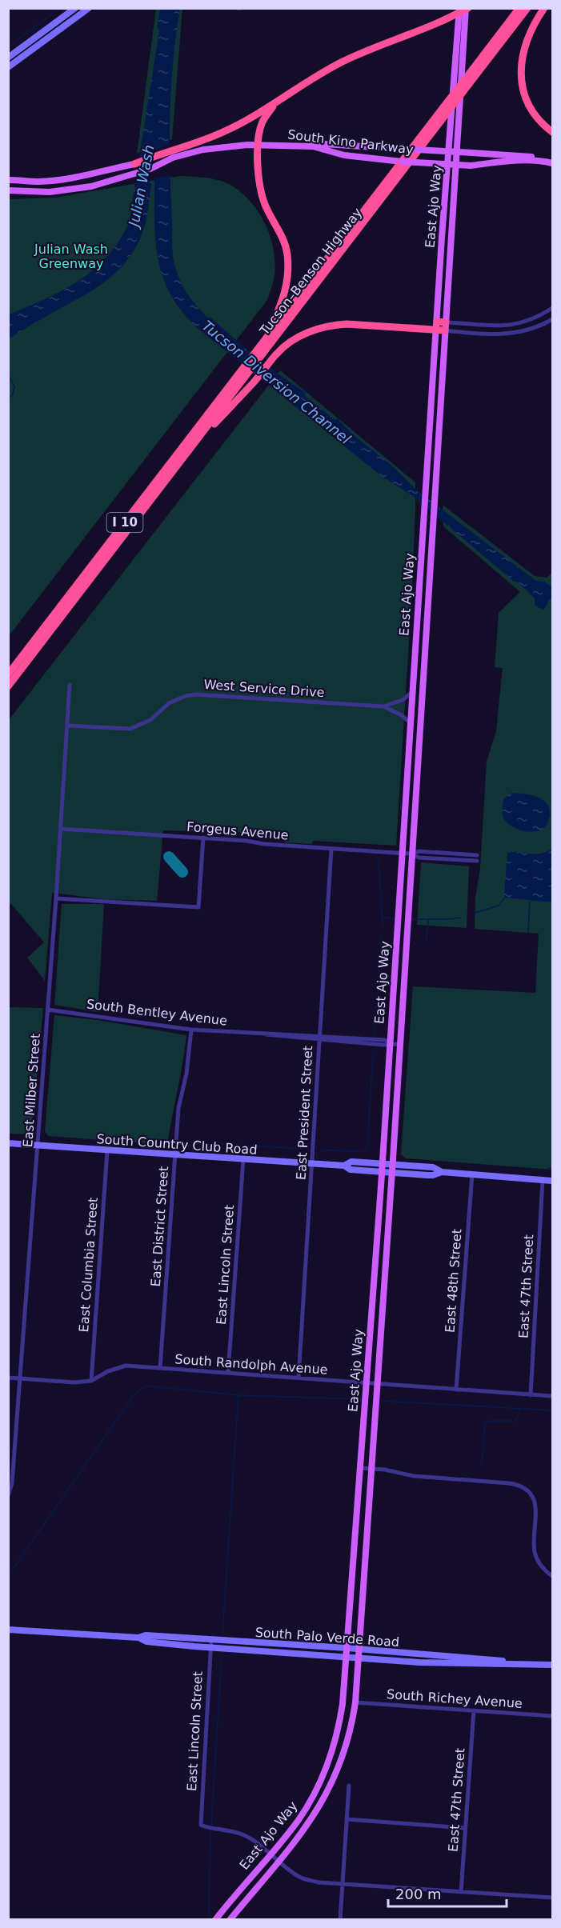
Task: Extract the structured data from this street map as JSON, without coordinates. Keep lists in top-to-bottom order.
{
  "streets": {
    "highway": ["Tucson–Benson Highway", "I 10"],
    "main road": [
      "South Kino Parkway",
      "East Ajo Way",
      "South Country Club Road",
      "South Palo Verde Road"
    ],
    "street": [
      "West Service Drive",
      "Forgeus Avenue",
      "South Bentley Avenue",
      "East Milber Street",
      "East President Street",
      "East District Street",
      "East Columbia Street",
      "East Lincoln Street",
      "East 48th Street",
      "East 47th Street",
      "South Randolph Avenue",
      "South Richey Avenue"
    ]
  },
  "crossings": [
    ["East Ajo Way", "West Service Drive"],
    ["East Ajo Way", "Forgeus Avenue"],
    ["East Ajo Way", "South Bentley Avenue"],
    ["East Ajo Way", "South Country Club Road"],
    ["East Ajo Way", "East Lincoln Street"],
    ["East Ajo Way", "South Randolph Avenue"],
    ["East Ajo Way", "South Palo Verde Road"],
    ["East Ajo Way", "South Richey Avenue"],
    ["West Service Drive", "East Milber Street"],
    ["Forgeus Avenue", "East Milber Street"],
    ["Forgeus Avenue", "East President Street"],
    ["South Bentley Avenue", "East Milber Street"],
    ["South Bentley Avenue", "East President Street"],
    ["South Bentley Avenue", "East District Street"],
    ["East Milber Street", "South Country Club Road"],
    ["East Milber Street", "South Randolph Avenue"],
    ["East President Street", "South Country Club Road"],
    ["East President Street", "South Randolph Avenue"],
    ["South Country Club Road", "East District Street"],
    ["South Country Club Road", "East Columbia Street"],
    ["South Country Club Road", "East Lincoln Street"],
    ["South Country Club Road", "East 48th Street"],
    ["South Country Club Road", "East 47th Street"],
    ["East District Street", "South Randolph Avenue"],
    ["East Columbia Street", "South Randolph Avenue"],
    ["East Lincoln Street", "South Randolph Avenue"],
    ["East Lincoln Street", "South Palo Verde Road"],
    ["East 48th Street", "South Randolph Avenue"],
    ["East 47th Street", "South Randolph Avenue"],
    ["East 47th Street", "South Richey Avenue"]
  ],
  "water": ["Julian Wash", "Tucson Diversion Channel"],
  "parks": ["Julian Wash Greenway"],
  "scale_bar": "200 m"
}
